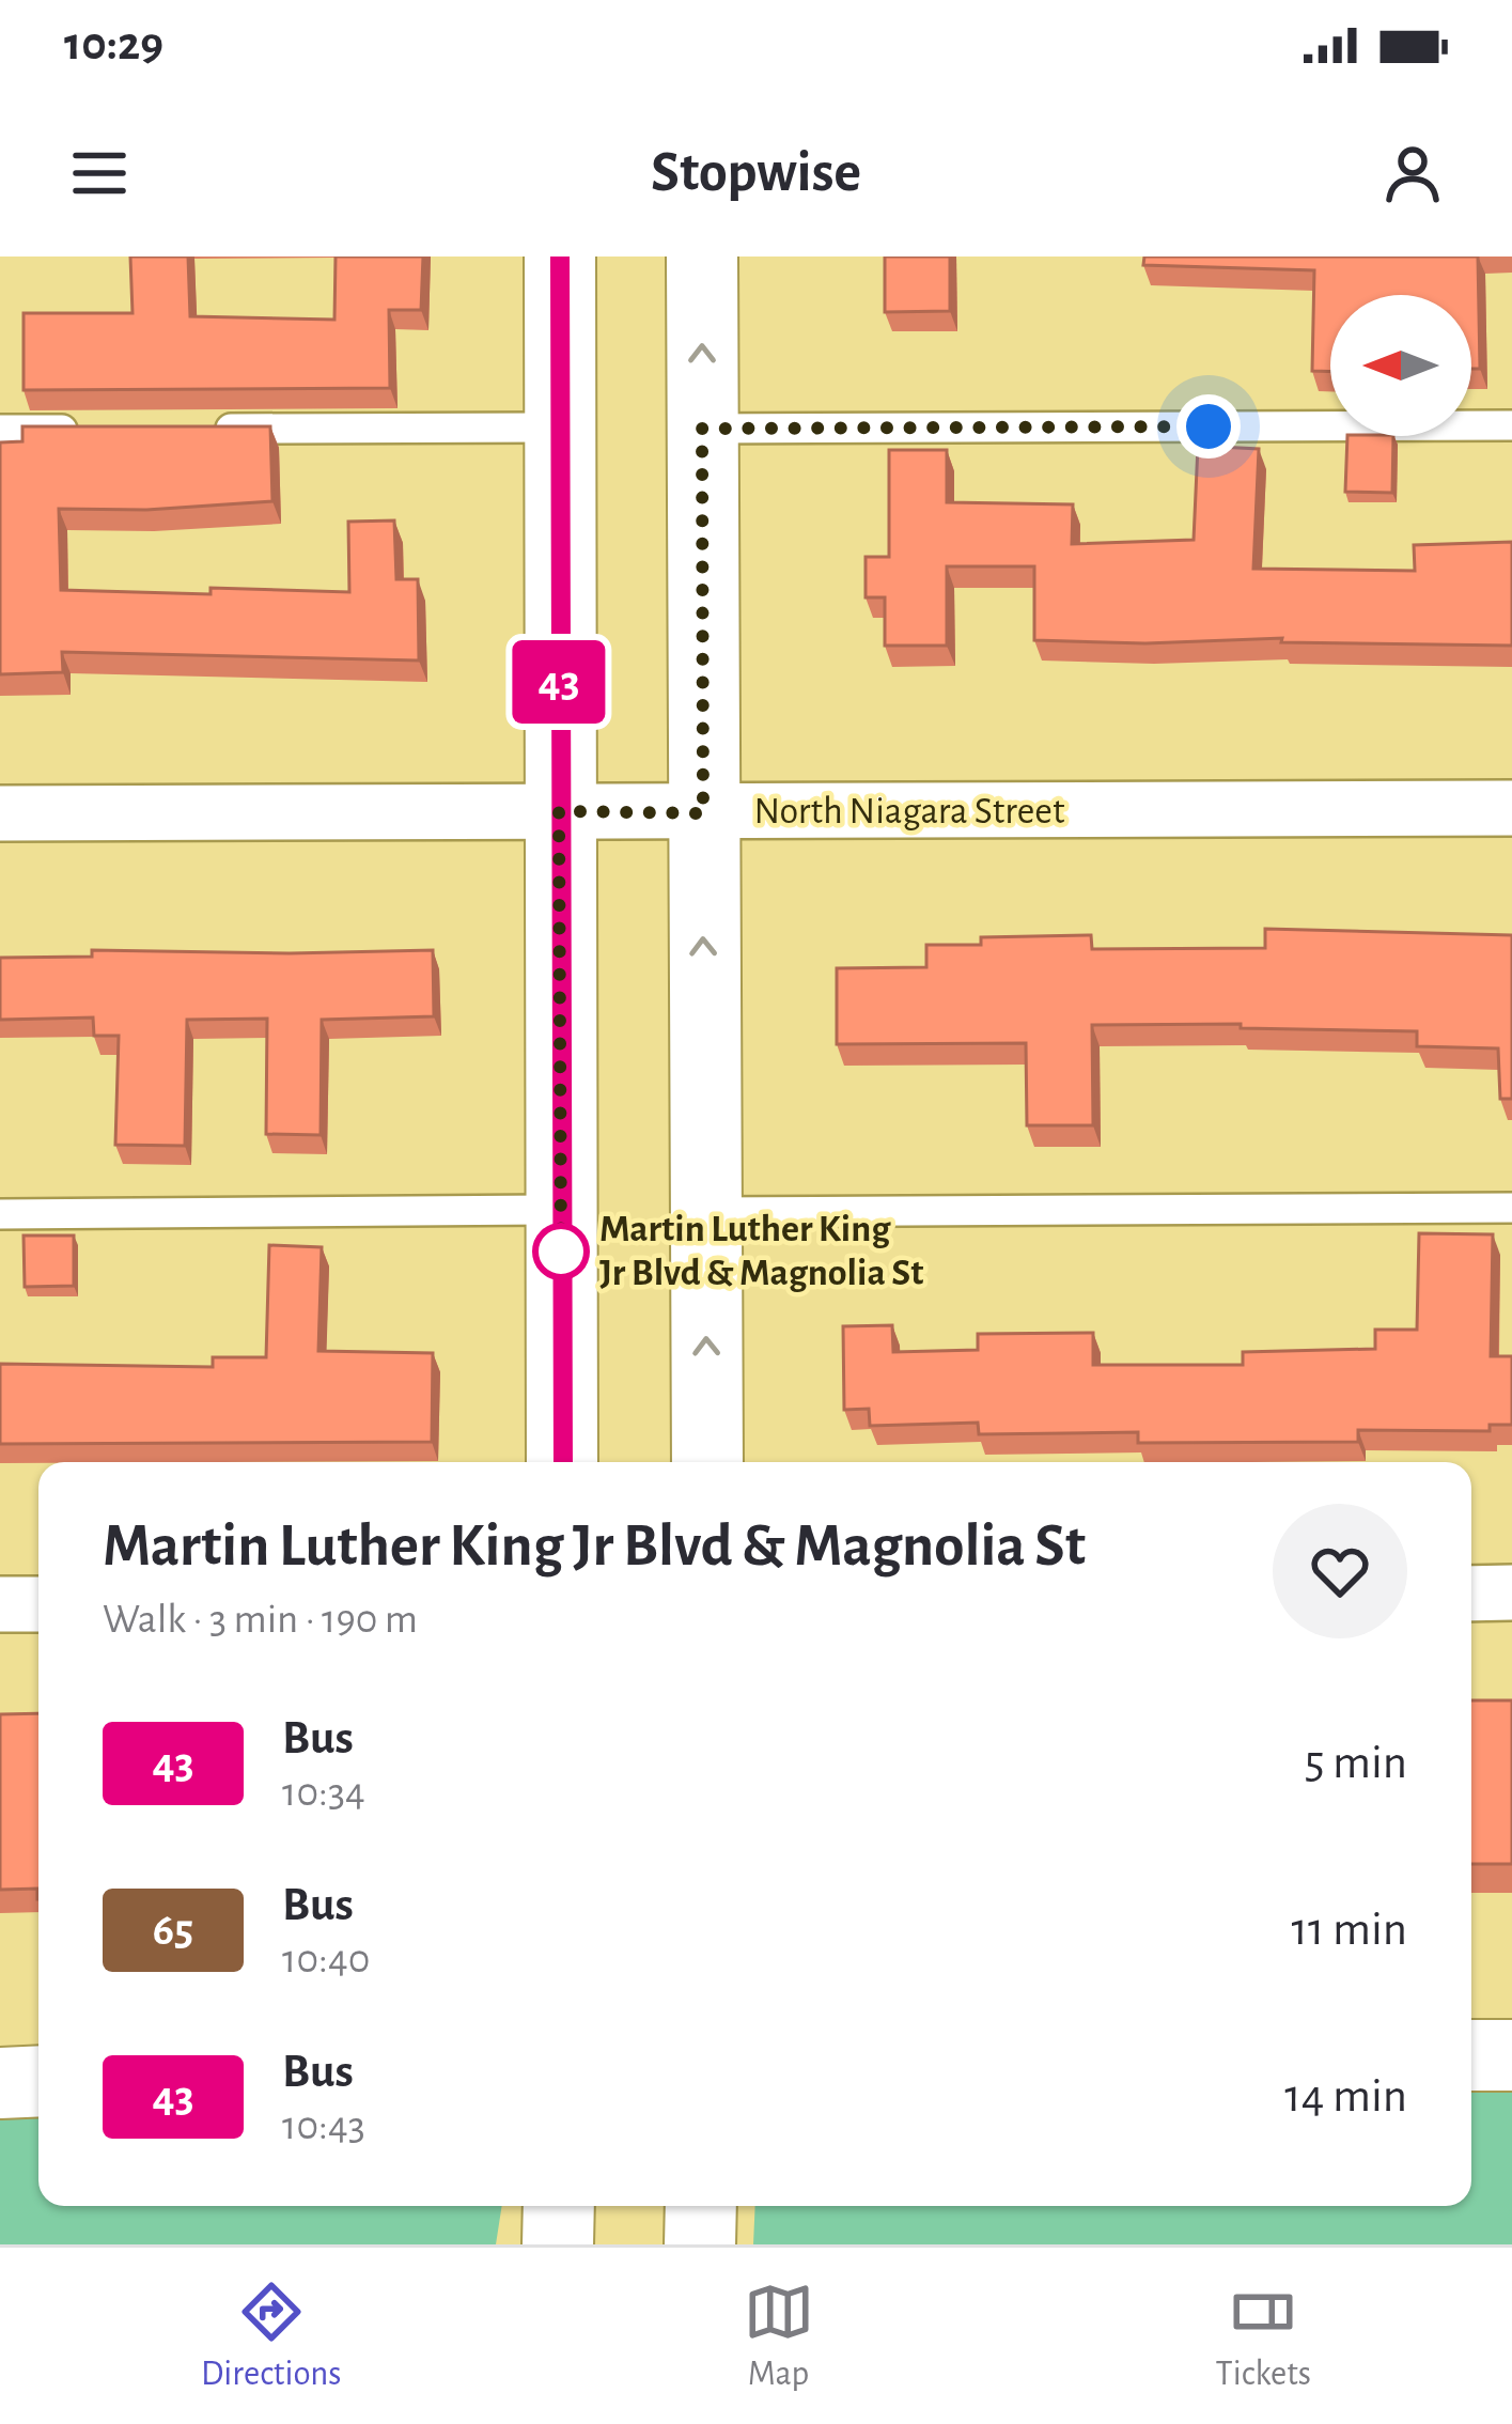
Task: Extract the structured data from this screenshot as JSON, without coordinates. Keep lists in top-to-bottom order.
{
  "streets": {
    "street": ["North Niagara Street"]
  },
  "places": ["Martin Luther King Jr Blvd & Magnolia St"],
  "lines": ["bus line 43"],
  "north": "left",
  "page": {
    "status": "10:29",
    "header": "Stopwise",
    "on_map": "43",
    "heading": ["Martin Luther King Jr Blvd & Magnolia St", "Walk · 3 min · 190 m"],
    "list": [
      {
        "mark": "43",
        "name": "Bus",
        "note": "10:34",
        "value": "5 min"
      },
      {
        "mark": "65",
        "name": "Bus",
        "note": "10:40",
        "value": "11 min"
      },
      {
        "mark": "43",
        "name": "Bus",
        "note": "10:43",
        "value": "14 min"
      }
    ],
    "tabs": ["Directions", "Map", "Tickets"]
  }
}
